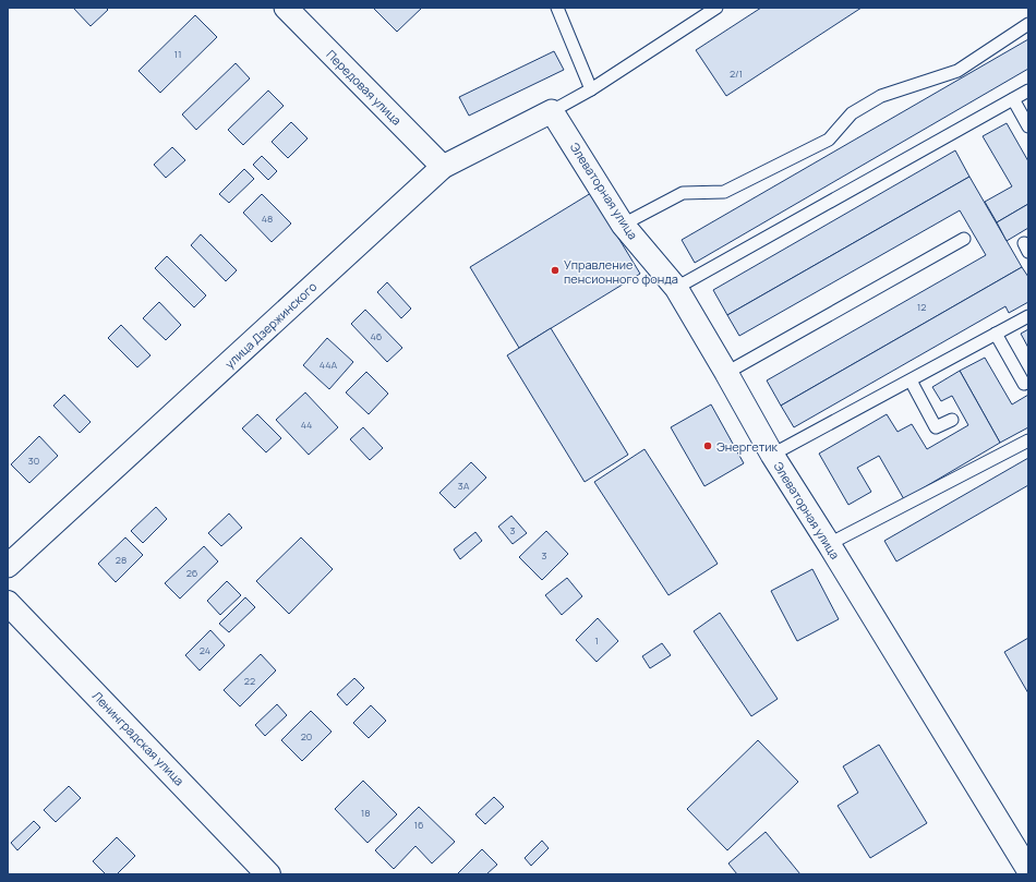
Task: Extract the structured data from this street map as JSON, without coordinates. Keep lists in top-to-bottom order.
{
  "streets": {
    "street": [
      "Передовая улица",
      "Элеваторная улица",
      "улица Дзержинского",
      "Ленинградская улица"
    ]
  },
  "crossings": [
    ["Передовая улица", "улица Дзержинского"],
    ["Элеваторная улица", "улица Дзержинского"]
  ],
  "places": ["Управление пенсионного фонда", "Энергетик"],
  "house_numbers": [
    "11",
    "2/1",
    "48",
    "12",
    "46",
    "44А",
    "44",
    "30",
    "3А",
    "3",
    "3",
    "28",
    "26",
    "1",
    "24",
    "22",
    "20",
    "18",
    "16"
  ]
}
